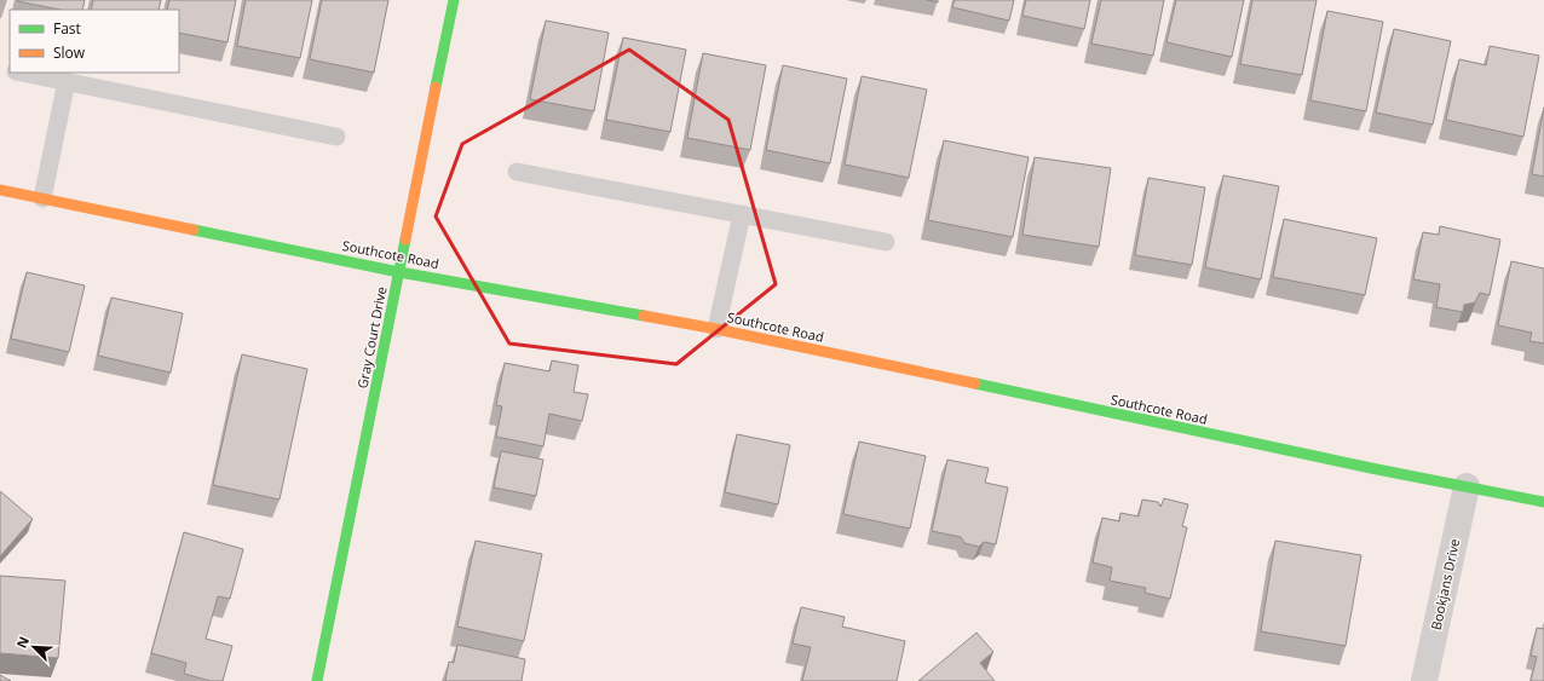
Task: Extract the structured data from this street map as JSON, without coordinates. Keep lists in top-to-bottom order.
{
  "streets": {
    "main road": ["Southcote Road", "Gray Court Drive"],
    "street": ["Bookjans Drive"]
  },
  "crossings": [
    ["Southcote Road", "Gray Court Drive"],
    ["Southcote Road", "Bookjans Drive"]
  ],
  "legend": ["Fast", "Slow"],
  "north": "top left"
}
